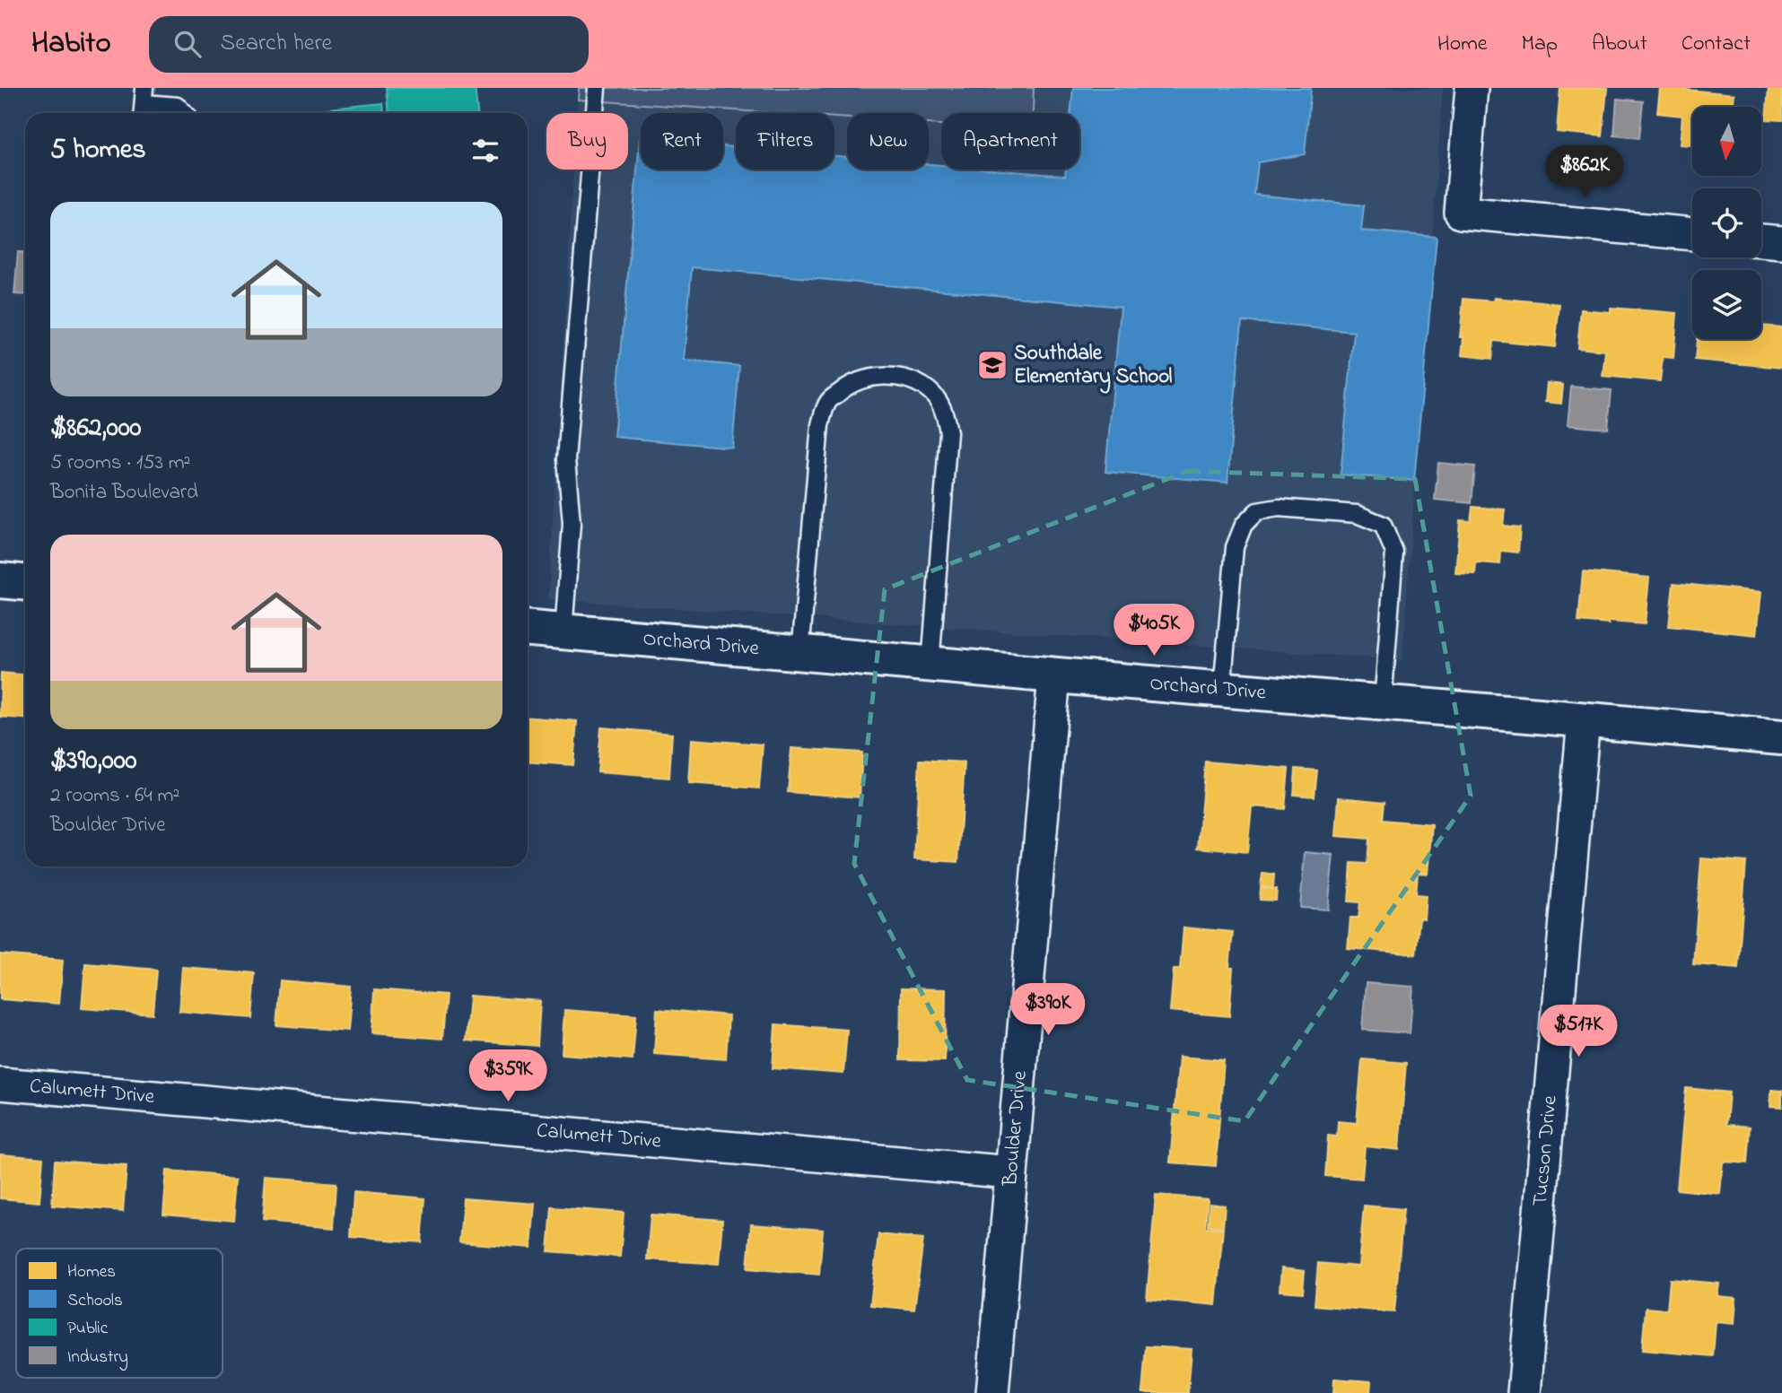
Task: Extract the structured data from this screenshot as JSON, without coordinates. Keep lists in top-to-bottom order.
{
  "streets": {
    "street": [
      "Orchard Drive",
      "Calumett Drive",
      "Boulder Drive",
      "Tucson Drive"
    ]
  },
  "crossings": [
    ["Orchard Drive", "Boulder Drive"],
    ["Orchard Drive", "Tucson Drive"],
    ["Calumett Drive", "Boulder Drive"]
  ],
  "places": {
    "school or university": ["Southdale Elementary School"]
  },
  "legend": [
    "Homes",
    "Schools",
    "Public",
    "Industry"
  ],
  "north": "bottom",
  "page": {
    "header": "Habito",
    "search": "Search here",
    "nav": [
      "Home",
      "Map",
      "About",
      "Contact"
    ],
    "chip": [
      "Buy",
      "Rent",
      "Filters",
      "New",
      "Apartment"
    ],
    "heading": "5 homes",
    "price": [
      "$862K",
      "$405K",
      "$390K",
      "$517K",
      "$359K"
    ],
    "list": [
      {
        "name": "$862,000",
        "note": "5 rooms · 153 m² · Bonita Boulevard"
      },
      {
        "name": "$390,000",
        "note": "2 rooms · 64 m² · Boulder Drive"
      }
    ]
  }
}
